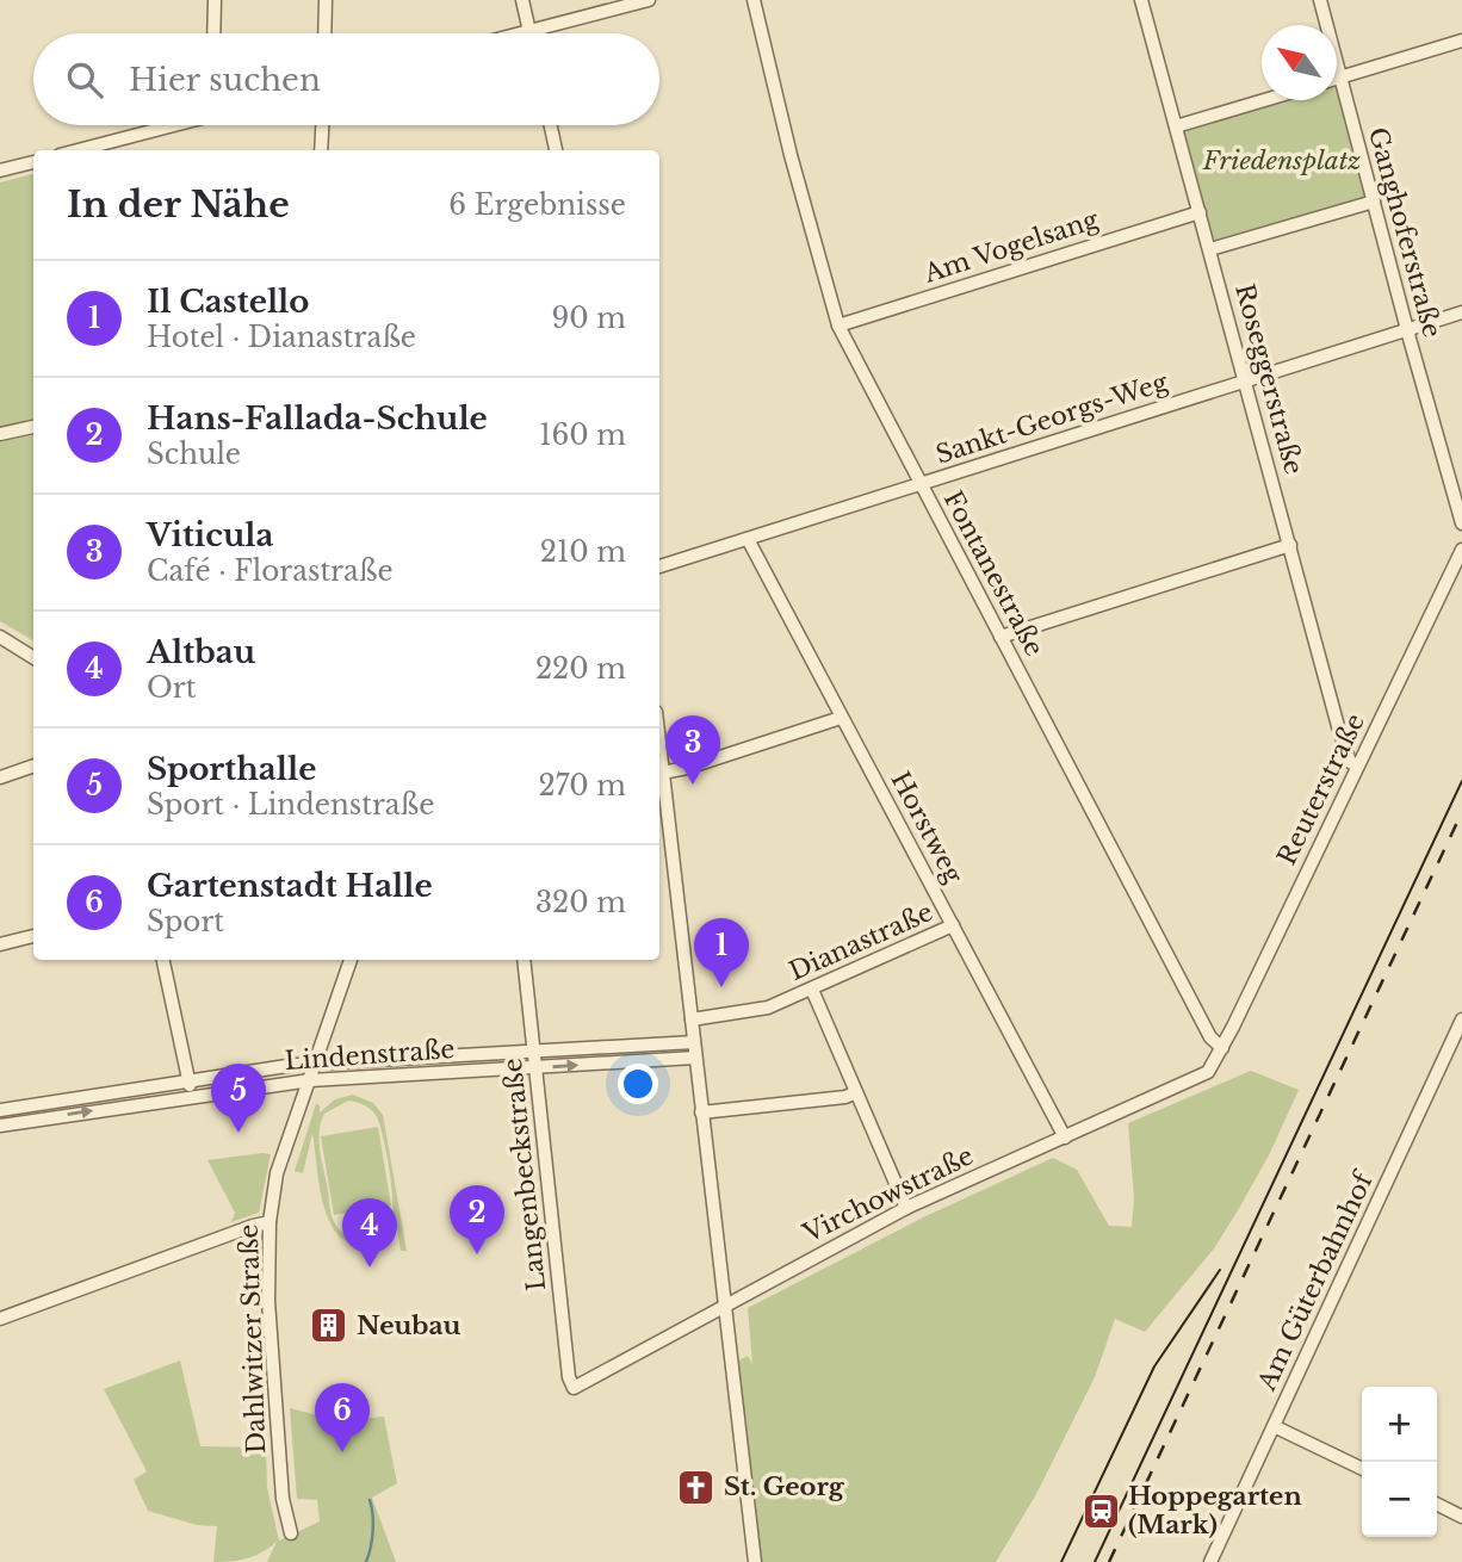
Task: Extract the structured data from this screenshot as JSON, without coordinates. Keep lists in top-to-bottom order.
{
  "streets": {
    "street": [
      "Ganghoferstraße",
      "Am Vogelsang",
      "Roseggerstraße",
      "Sankt-Georgs-Weg",
      "Fontanestraße",
      "Reuterstraße",
      "Horstweg",
      "Dianastraße",
      "Lindenstraße",
      "Langenbeckstraße",
      "Virchowstraße",
      "Am Güterbahnhof",
      "Dahlwitzer Straße"
    ]
  },
  "crossings": [
    ["Ganghoferstraße", "Sankt-Georgs-Weg"],
    ["Am Vogelsang", "Roseggerstraße"],
    ["Am Vogelsang", "Fontanestraße"],
    ["Roseggerstraße", "Sankt-Georgs-Weg"],
    ["Roseggerstraße", "Reuterstraße"],
    ["Sankt-Georgs-Weg", "Fontanestraße"],
    ["Sankt-Georgs-Weg", "Horstweg"],
    ["Fontanestraße", "Reuterstraße"],
    ["Fontanestraße", "Virchowstraße"],
    ["Reuterstraße", "Virchowstraße"],
    ["Horstweg", "Dianastraße"],
    ["Horstweg", "Virchowstraße"],
    ["Lindenstraße", "Langenbeckstraße"],
    ["Lindenstraße", "Dahlwitzer Straße"],
    ["Langenbeckstraße", "Virchowstraße"]
  ],
  "parks": ["Friedensplatz"],
  "places": {
    "building": ["Neubau"],
    "church": ["St. Georg"],
    "station": ["Hoppegarten (Mark)"]
  },
  "north": "top left",
  "page": {
    "search": "Hier suchen",
    "heading": ["In der Nähe", "6 Ergebnisse"],
    "list": [
      {
        "mark": "1",
        "name": "Il Castello",
        "note": "Hotel · Dianastraße",
        "value": "90 m"
      },
      {
        "mark": "2",
        "name": "Hans-Fallada-Schule",
        "note": "Schule",
        "value": "160 m"
      },
      {
        "mark": "3",
        "name": "Viticula",
        "note": "Café · Florastraße",
        "value": "210 m"
      },
      {
        "mark": "4",
        "name": "Altbau",
        "note": "Ort",
        "value": "220 m"
      },
      {
        "mark": "5",
        "name": "Sporthalle",
        "note": "Sport · Lindenstraße",
        "value": "270 m"
      },
      {
        "mark": "6",
        "name": "Gartenstadt Halle",
        "note": "Sport",
        "value": "320 m"
      }
    ],
    "pins": [
      "3",
      "1",
      "5",
      "2",
      "4",
      "6"
    ],
    "map_buttons": ["+", "−"]
  }
}
